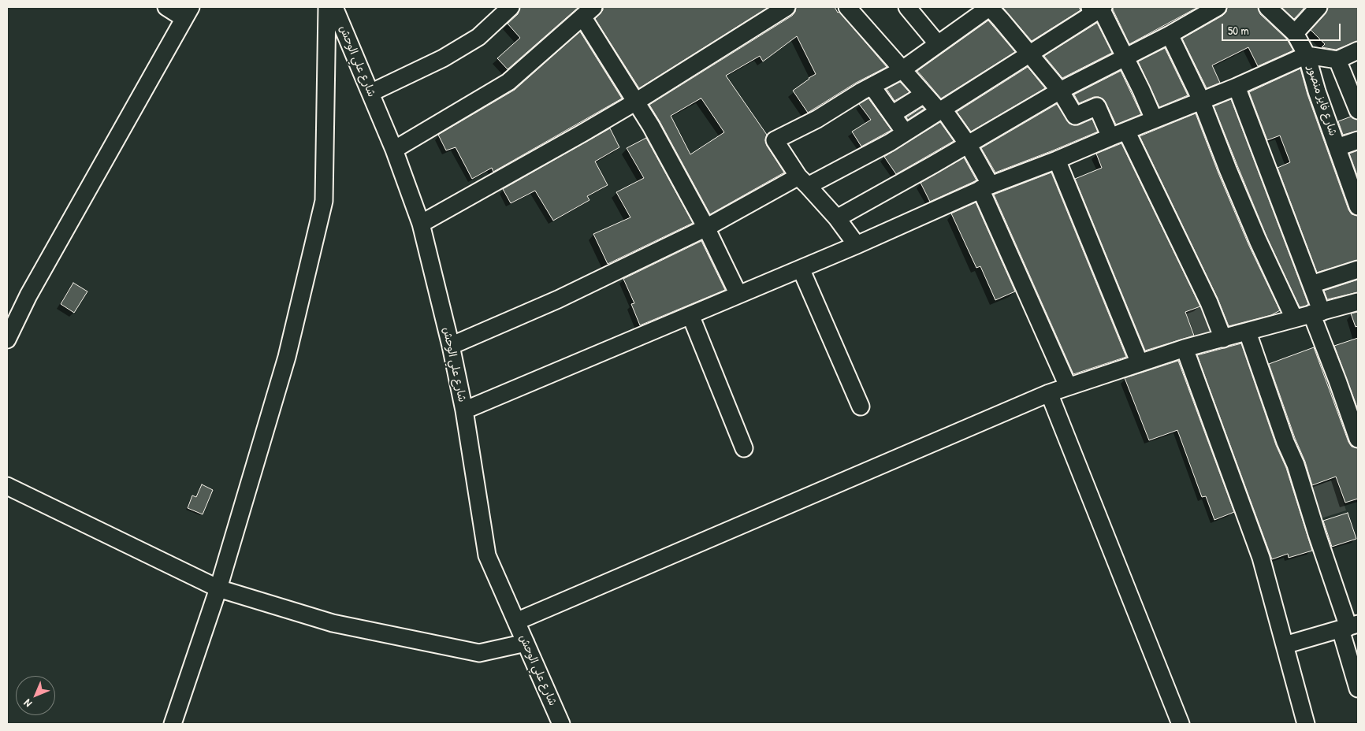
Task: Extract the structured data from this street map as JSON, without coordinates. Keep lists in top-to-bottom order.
{
  "streets": {
    "street": ["شارع علي الوحش", "شارع فايز منصور"]
  },
  "scale_bar": "50 m",
  "north": "bottom left"
}
